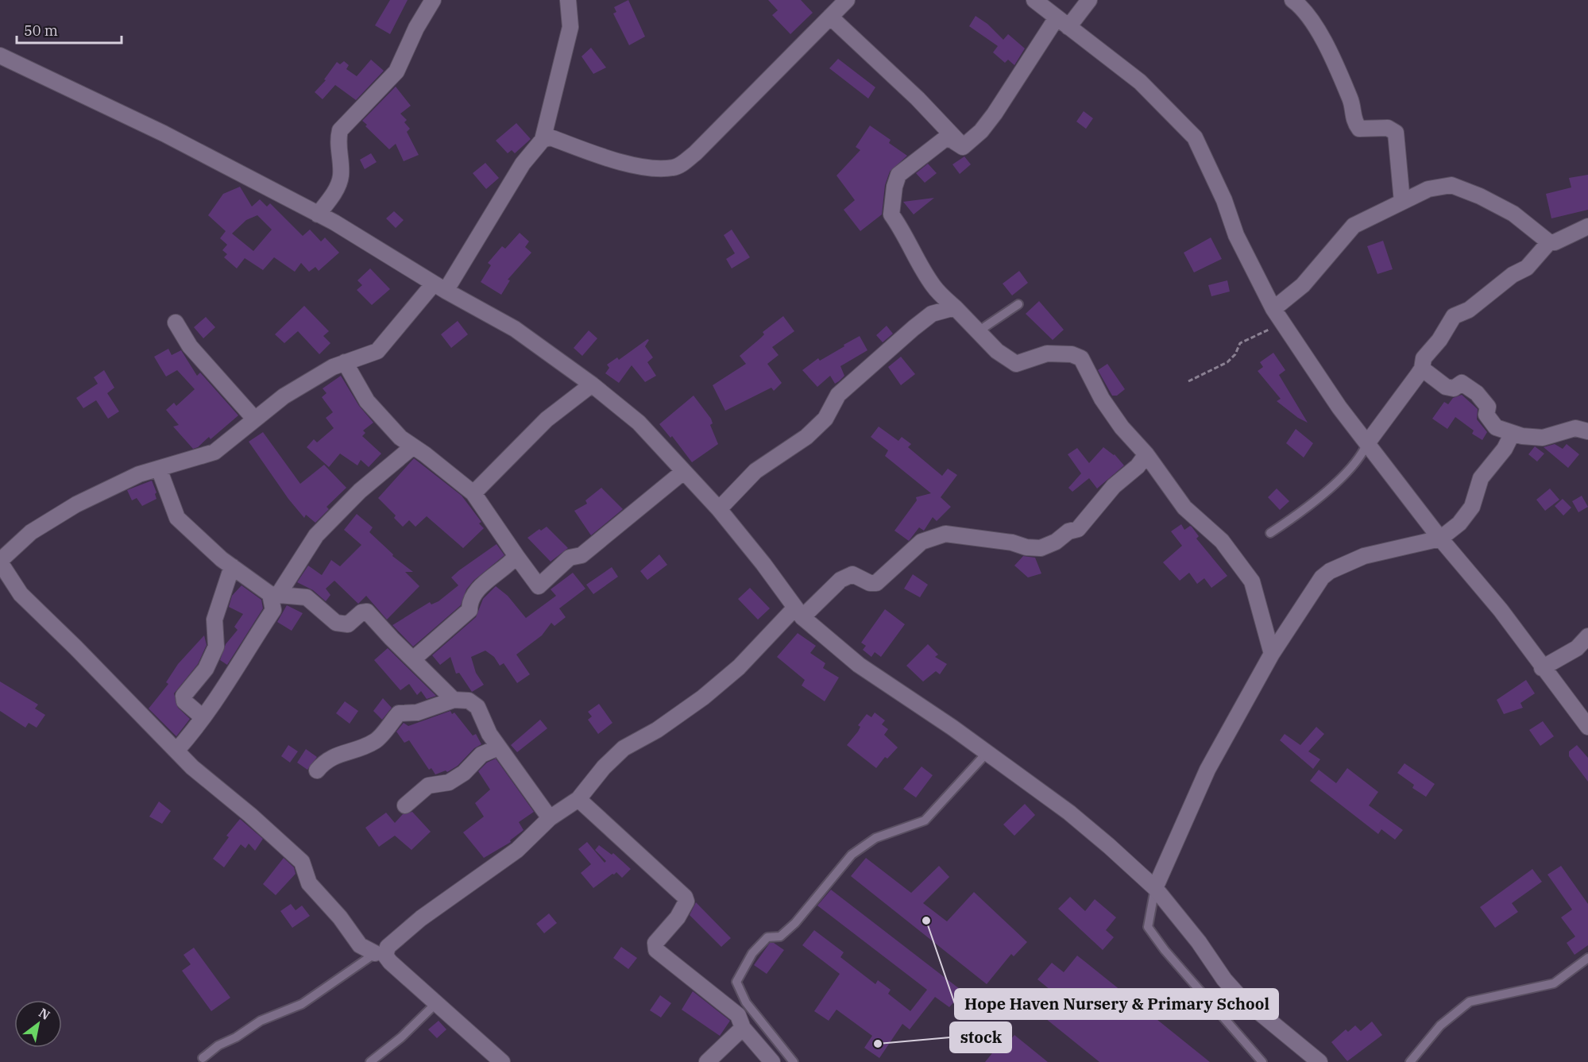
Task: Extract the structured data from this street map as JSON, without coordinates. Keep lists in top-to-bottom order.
{
  "places": ["Hope Haven Nursery & Primary School", "stock"],
  "scale_bar": "50 m",
  "north": "top right"
}
